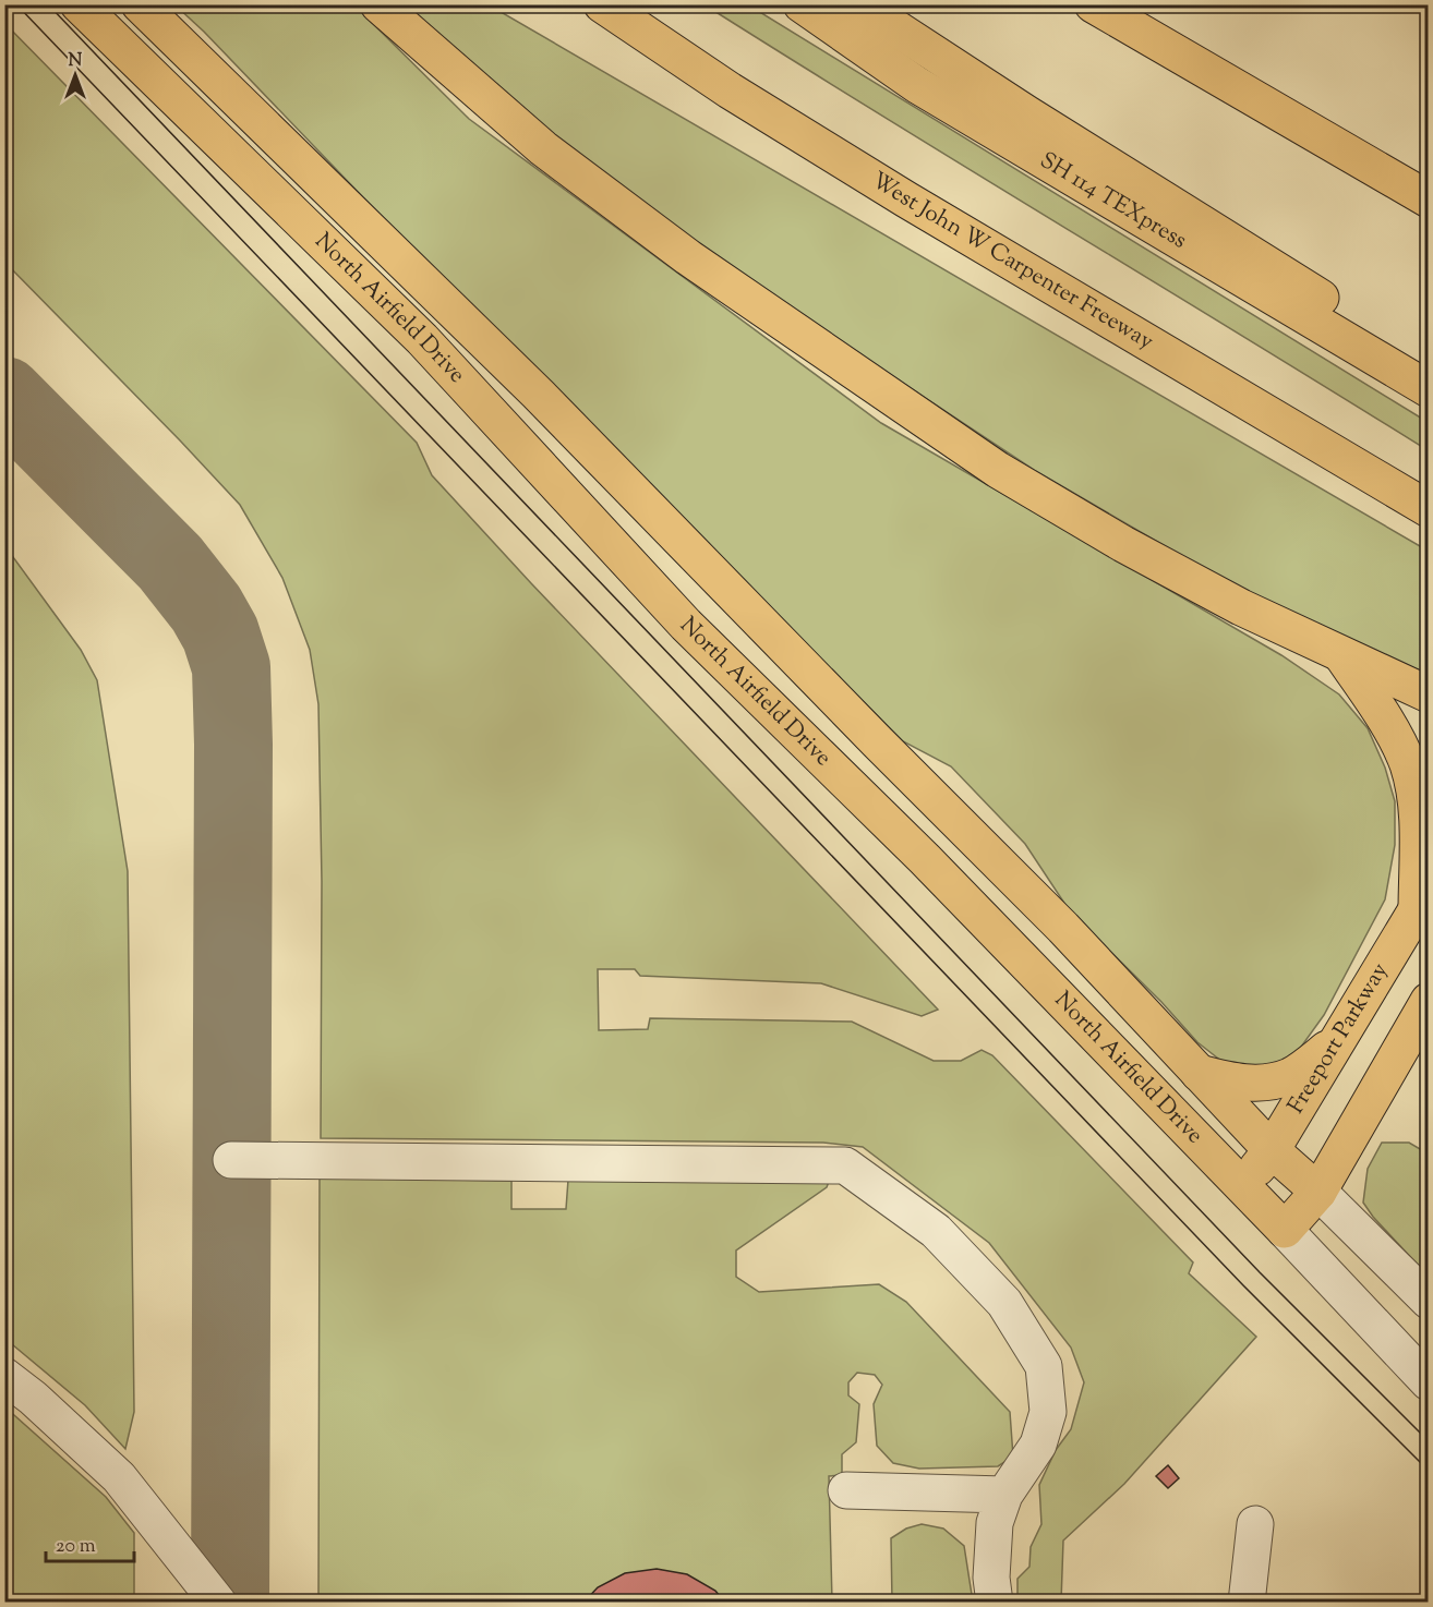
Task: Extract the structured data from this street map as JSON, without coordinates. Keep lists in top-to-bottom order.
{
  "streets": {
    "main road": [
      "SH 114 TEXpress",
      "West John W Carpenter Freeway",
      "North Airfield Drive",
      "Freeport Parkway"
    ]
  },
  "crossings": [
    ["North Airfield Drive", "Freeport Parkway"]
  ],
  "scale_bar": "20 m",
  "north": "top"
}
